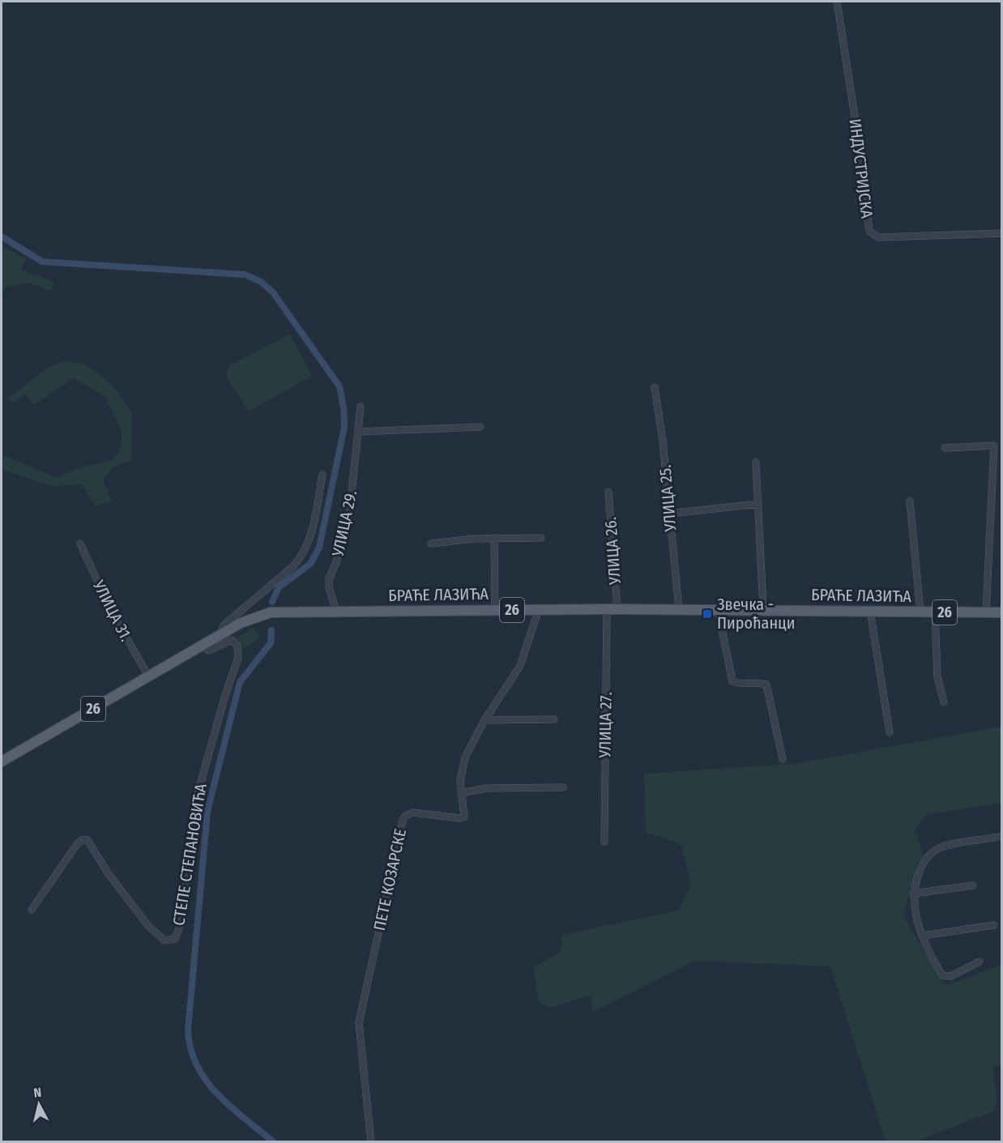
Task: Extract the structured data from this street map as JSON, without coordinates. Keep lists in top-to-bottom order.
{
  "streets": {
    "main road": ["БРАЋЕ ЛАЗИЋА", "26"],
    "street": [
      "ИНДУСТРИЈСКА",
      "УЛИЦА 25.",
      "УЛИЦА 29.",
      "УЛИЦА 26.",
      "УЛИЦА 31.",
      "УЛИЦА 27.",
      "СТЕПЕ СТЕПАНОВИЋА",
      "ПЕТЕ КОЗАРСКЕ"
    ]
  },
  "crossings": [
    ["УЛИЦА 25.", "БРАЋЕ ЛАЗИЋА"],
    ["УЛИЦА 29.", "БРАЋЕ ЛАЗИЋА"],
    ["УЛИЦА 26.", "БРАЋЕ ЛАЗИЋА"],
    ["БРАЋЕ ЛАЗИЋА", "УЛИЦА 31."],
    ["БРАЋЕ ЛАЗИЋА", "УЛИЦА 27."],
    ["БРАЋЕ ЛАЗИЋА", "СТЕПЕ СТЕПАНОВИЋА"],
    ["БРАЋЕ ЛАЗИЋА", "ПЕТЕ КОЗАРСКЕ"]
  ],
  "places": {
    "transit": ["Звечка - Пироћанци"]
  },
  "north": "top"
}
